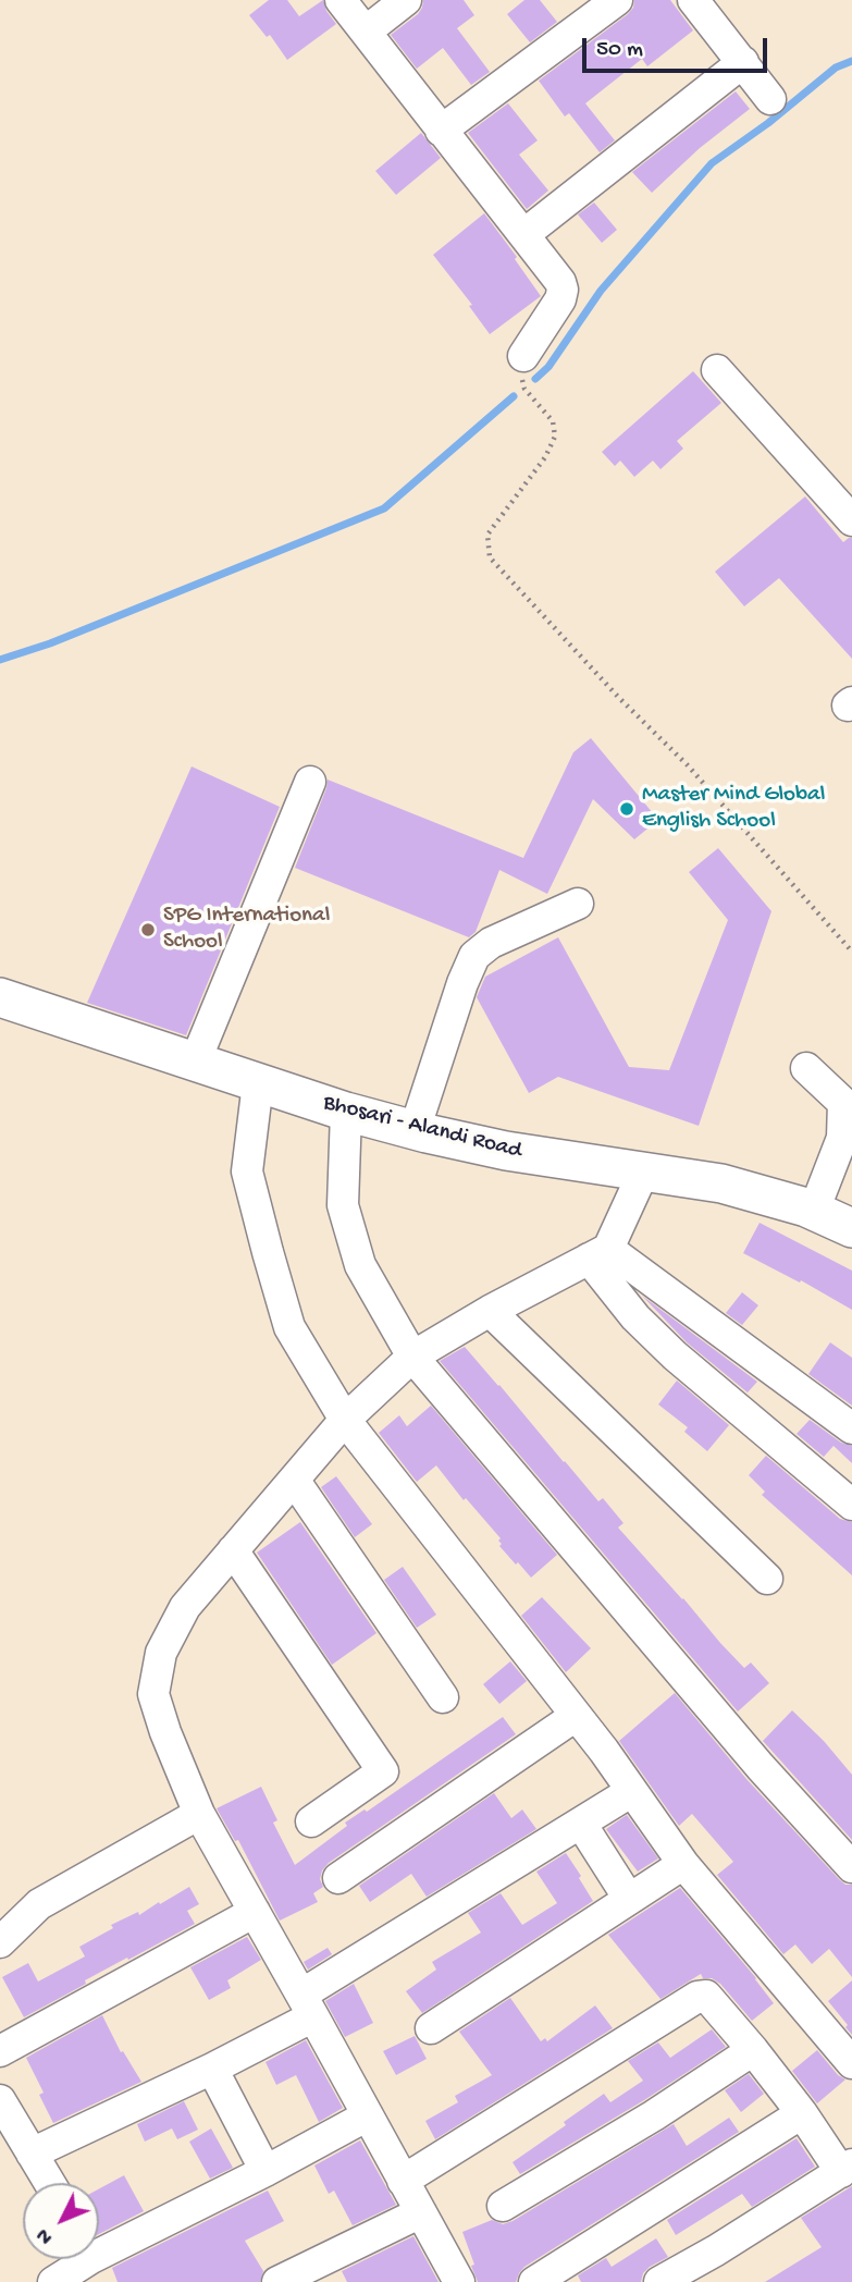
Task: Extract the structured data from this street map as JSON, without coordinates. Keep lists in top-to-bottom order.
{
  "streets": {
    "main road": ["Bhosari - Alandi Road"]
  },
  "places": ["Master Mind Global English School", "SPG International School"],
  "scale_bar": "50 m",
  "north": "bottom left"
}
